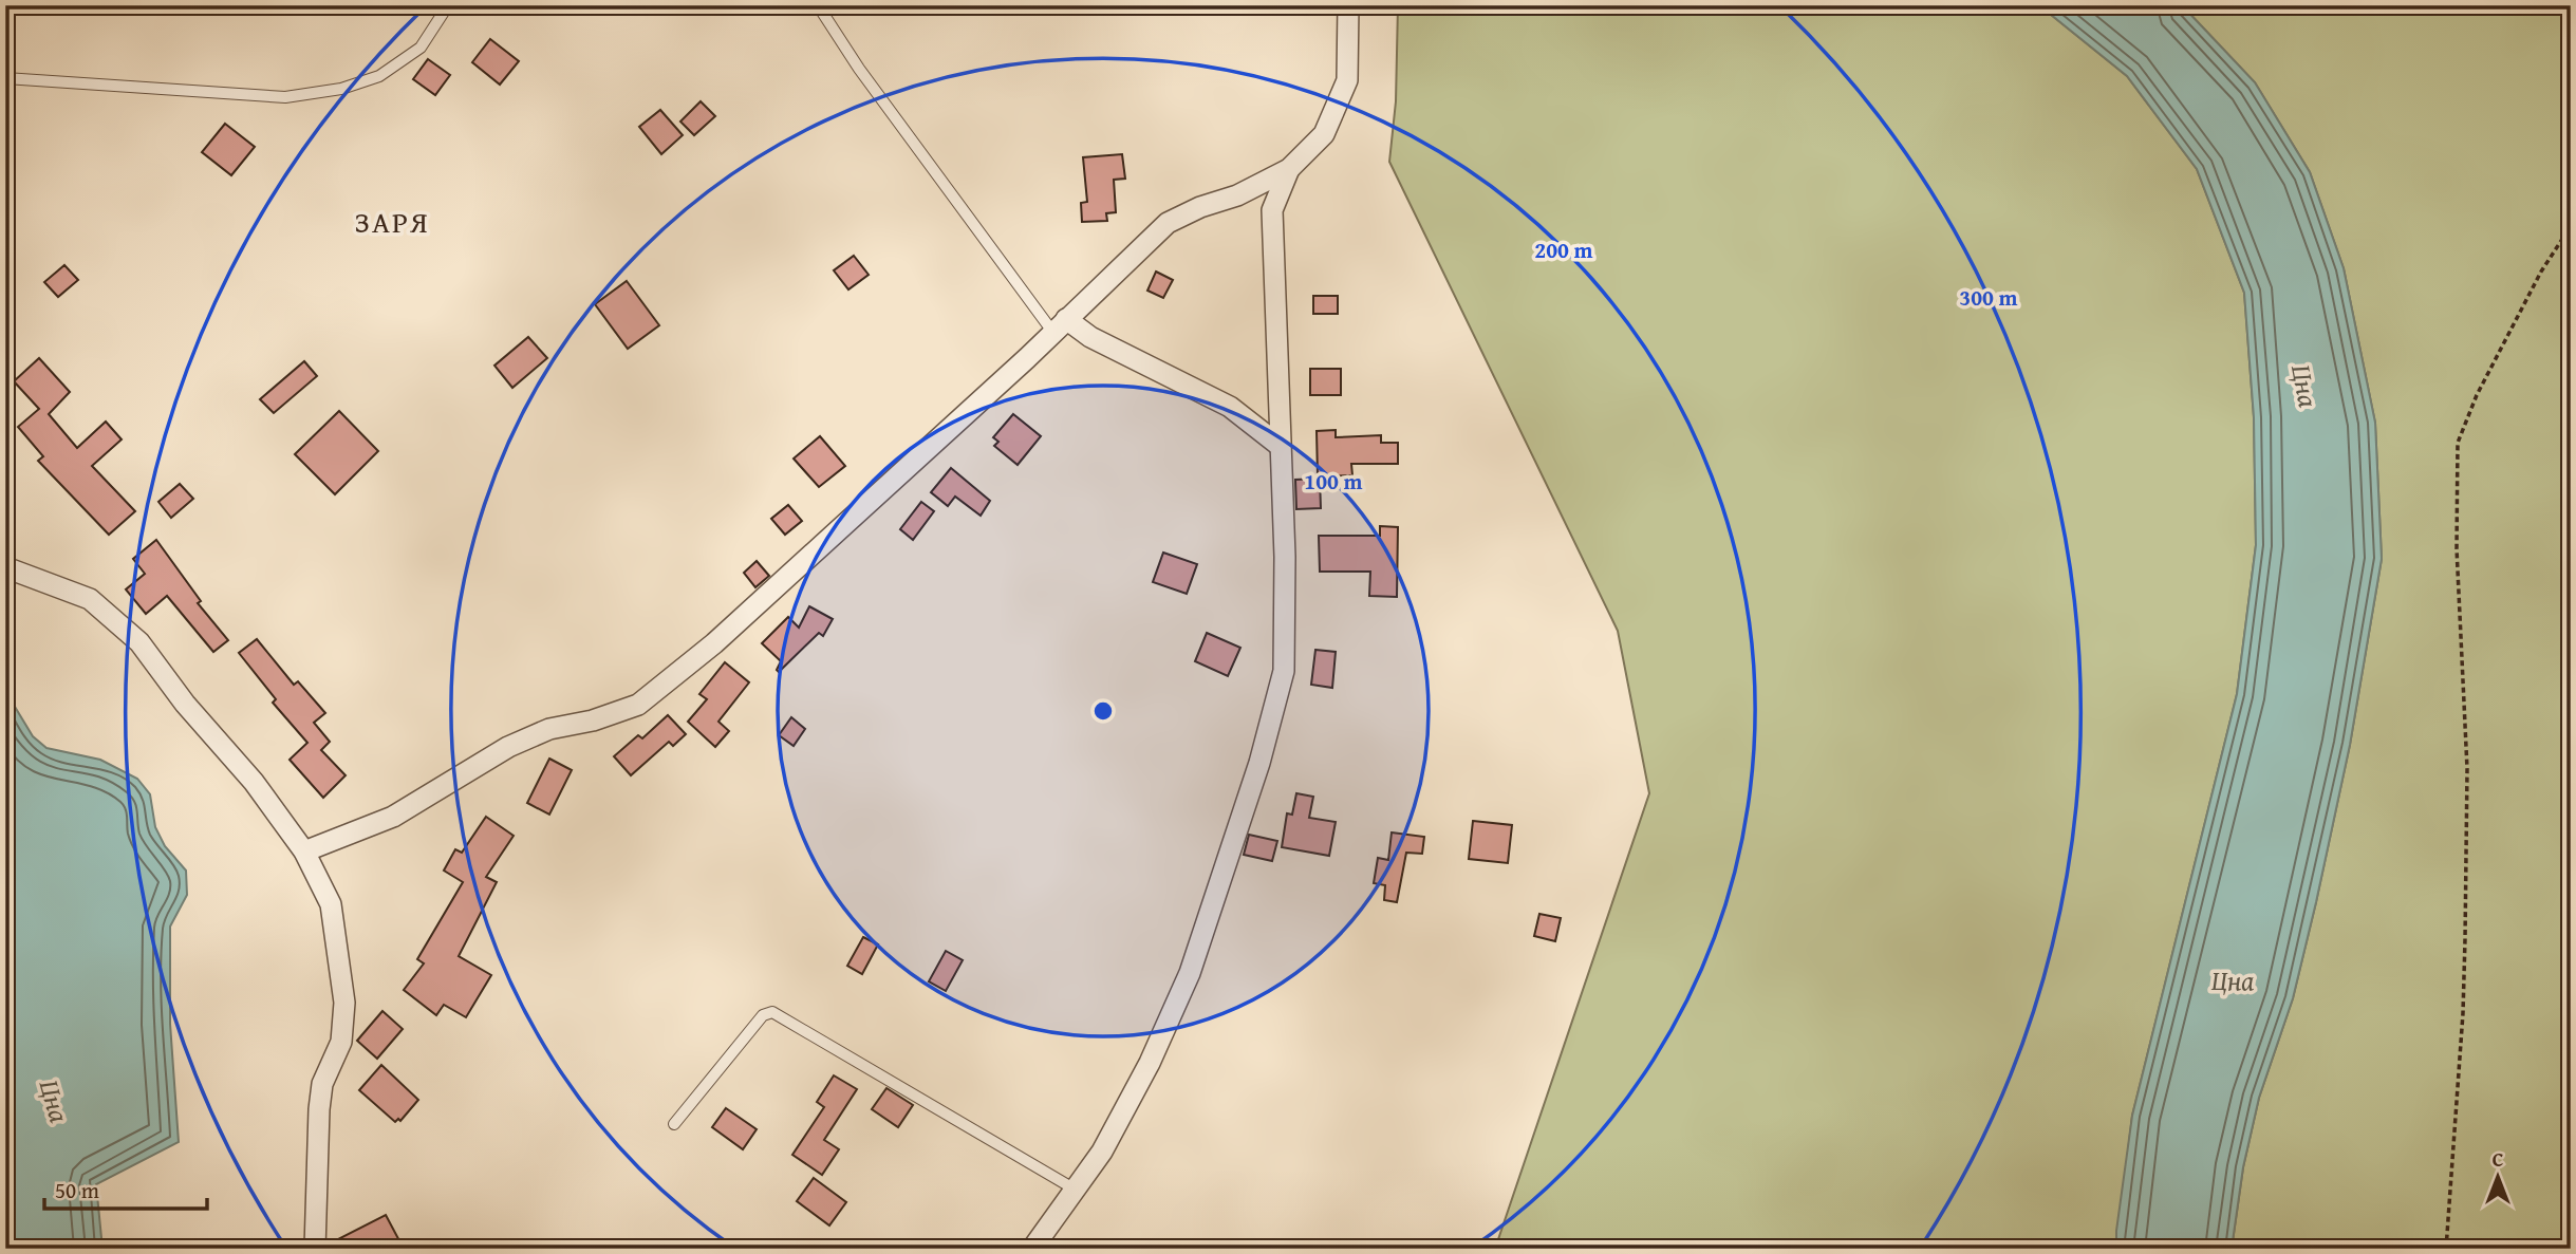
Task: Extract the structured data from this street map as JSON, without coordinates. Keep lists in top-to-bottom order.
{
  "districts": ["ЗАРЯ"],
  "water": ["Цна"],
  "scale_bar": "50 m",
  "north": "top",
  "rings": ["200 m", "300 m", "100 m"]
}
